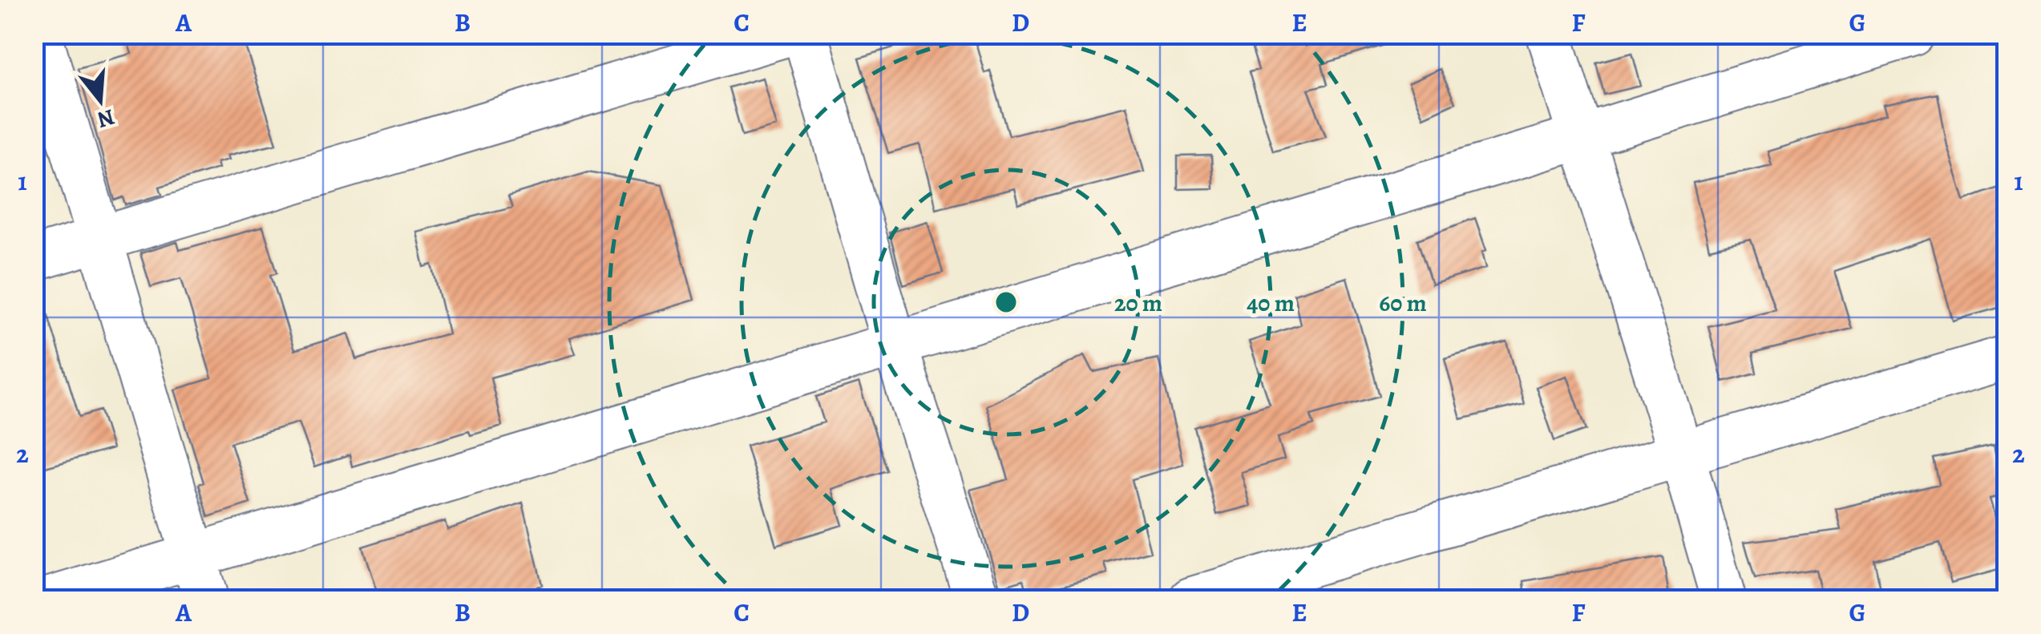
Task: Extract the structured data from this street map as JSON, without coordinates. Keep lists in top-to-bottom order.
{
  "north": "bottom",
  "grid": {
    "columns": [
      "A",
      "B",
      "C",
      "D",
      "E",
      "F",
      "G"
    ],
    "rows": ["1", "2"]
  },
  "rings": ["20 m", "40 m", "60 m"]
}
